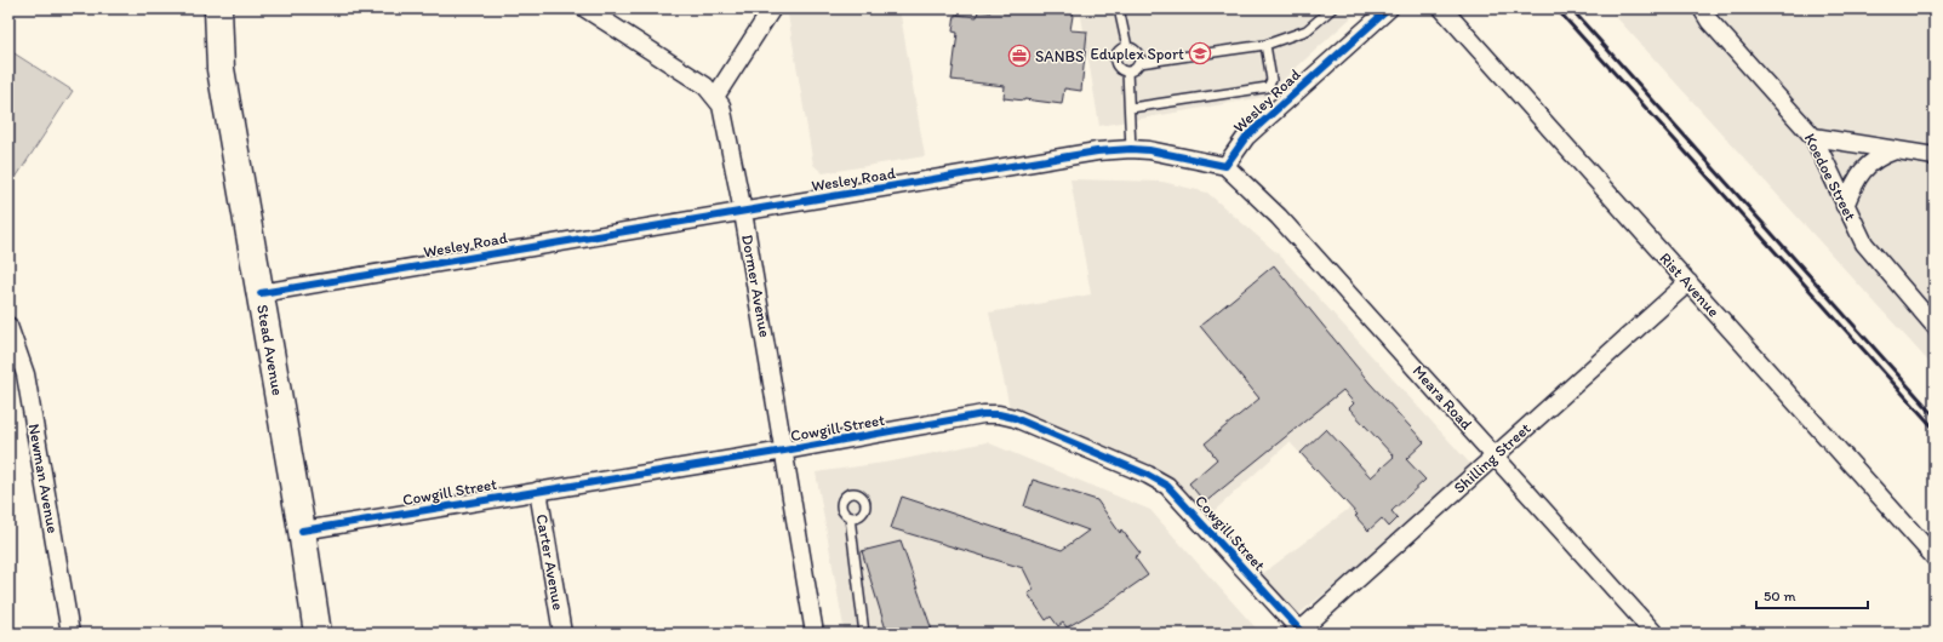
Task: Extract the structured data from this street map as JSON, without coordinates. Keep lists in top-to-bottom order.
{
  "streets": {
    "main road": ["Stead Avenue"],
    "street": [
      "Wesley Road",
      "Koedoe Street",
      "Rist Avenue",
      "Dormer Avenue",
      "Meara Road",
      "Cowgill Street",
      "Shilling Street",
      "Newman Avenue",
      "Carter Avenue"
    ]
  },
  "crossings": [
    ["Wesley Road", "Dormer Avenue"],
    ["Wesley Road", "Stead Avenue"],
    ["Wesley Road", "Meara Road"],
    ["Rist Avenue", "Shilling Street"],
    ["Dormer Avenue", "Cowgill Street"],
    ["Stead Avenue", "Cowgill Street"],
    ["Meara Road", "Shilling Street"],
    ["Cowgill Street", "Shilling Street"],
    ["Cowgill Street", "Carter Avenue"]
  ],
  "places": {
    "school or university": ["Eduplex Sport"],
    "office": ["SANBS"]
  },
  "scale_bar": "50 m"
}
